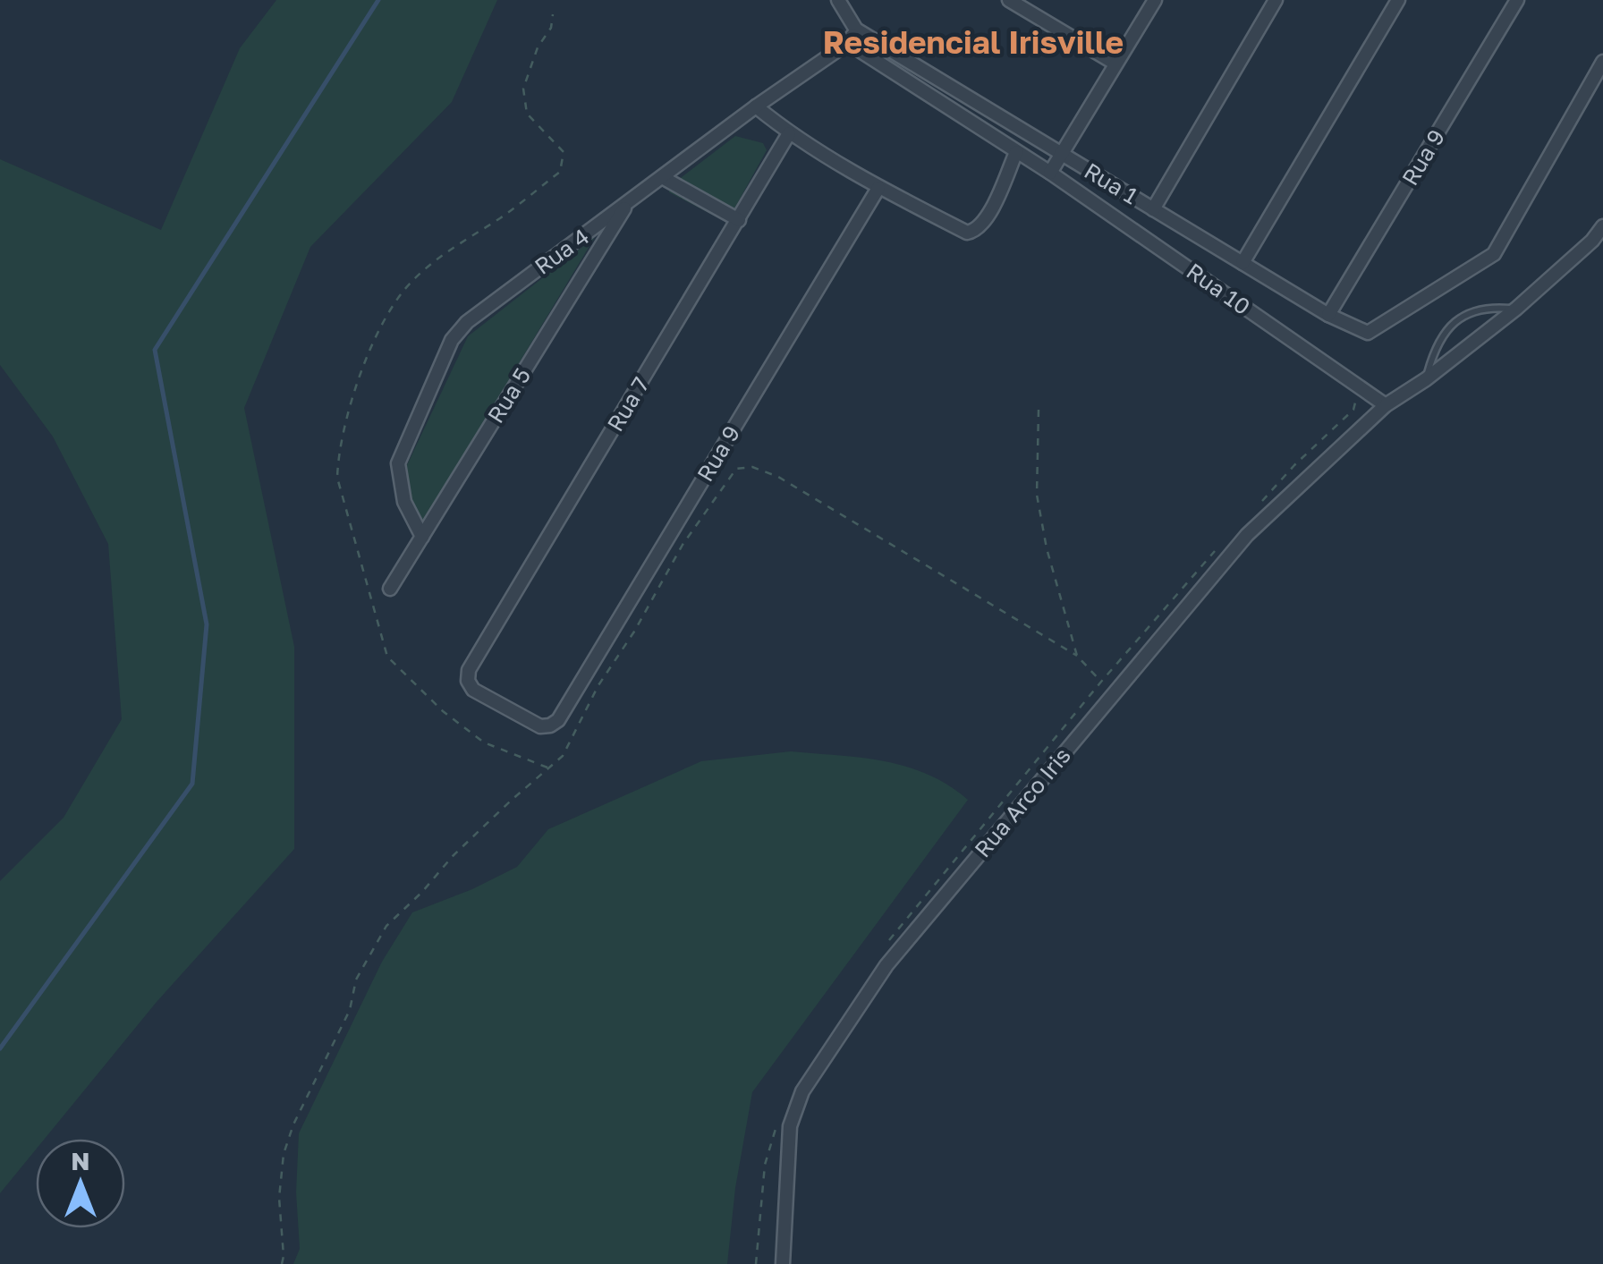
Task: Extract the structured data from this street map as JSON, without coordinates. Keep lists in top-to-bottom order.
{
  "streets": {
    "street": [
      "Rua 9",
      "Rua 1",
      "Rua 4",
      "Rua 10",
      "Rua 5",
      "Rua 7",
      "Rua Arco Iris"
    ]
  },
  "crossings": [
    ["Rua 9", "Rua 1"],
    ["Rua 9", "Rua 7"],
    ["Rua 1", "Rua 4"],
    ["Rua 1", "Rua 10"],
    ["Rua 4", "Rua 5"],
    ["Rua 10", "Rua Arco Iris"]
  ],
  "districts": ["Residencial Irisville"],
  "north": "top"
}
